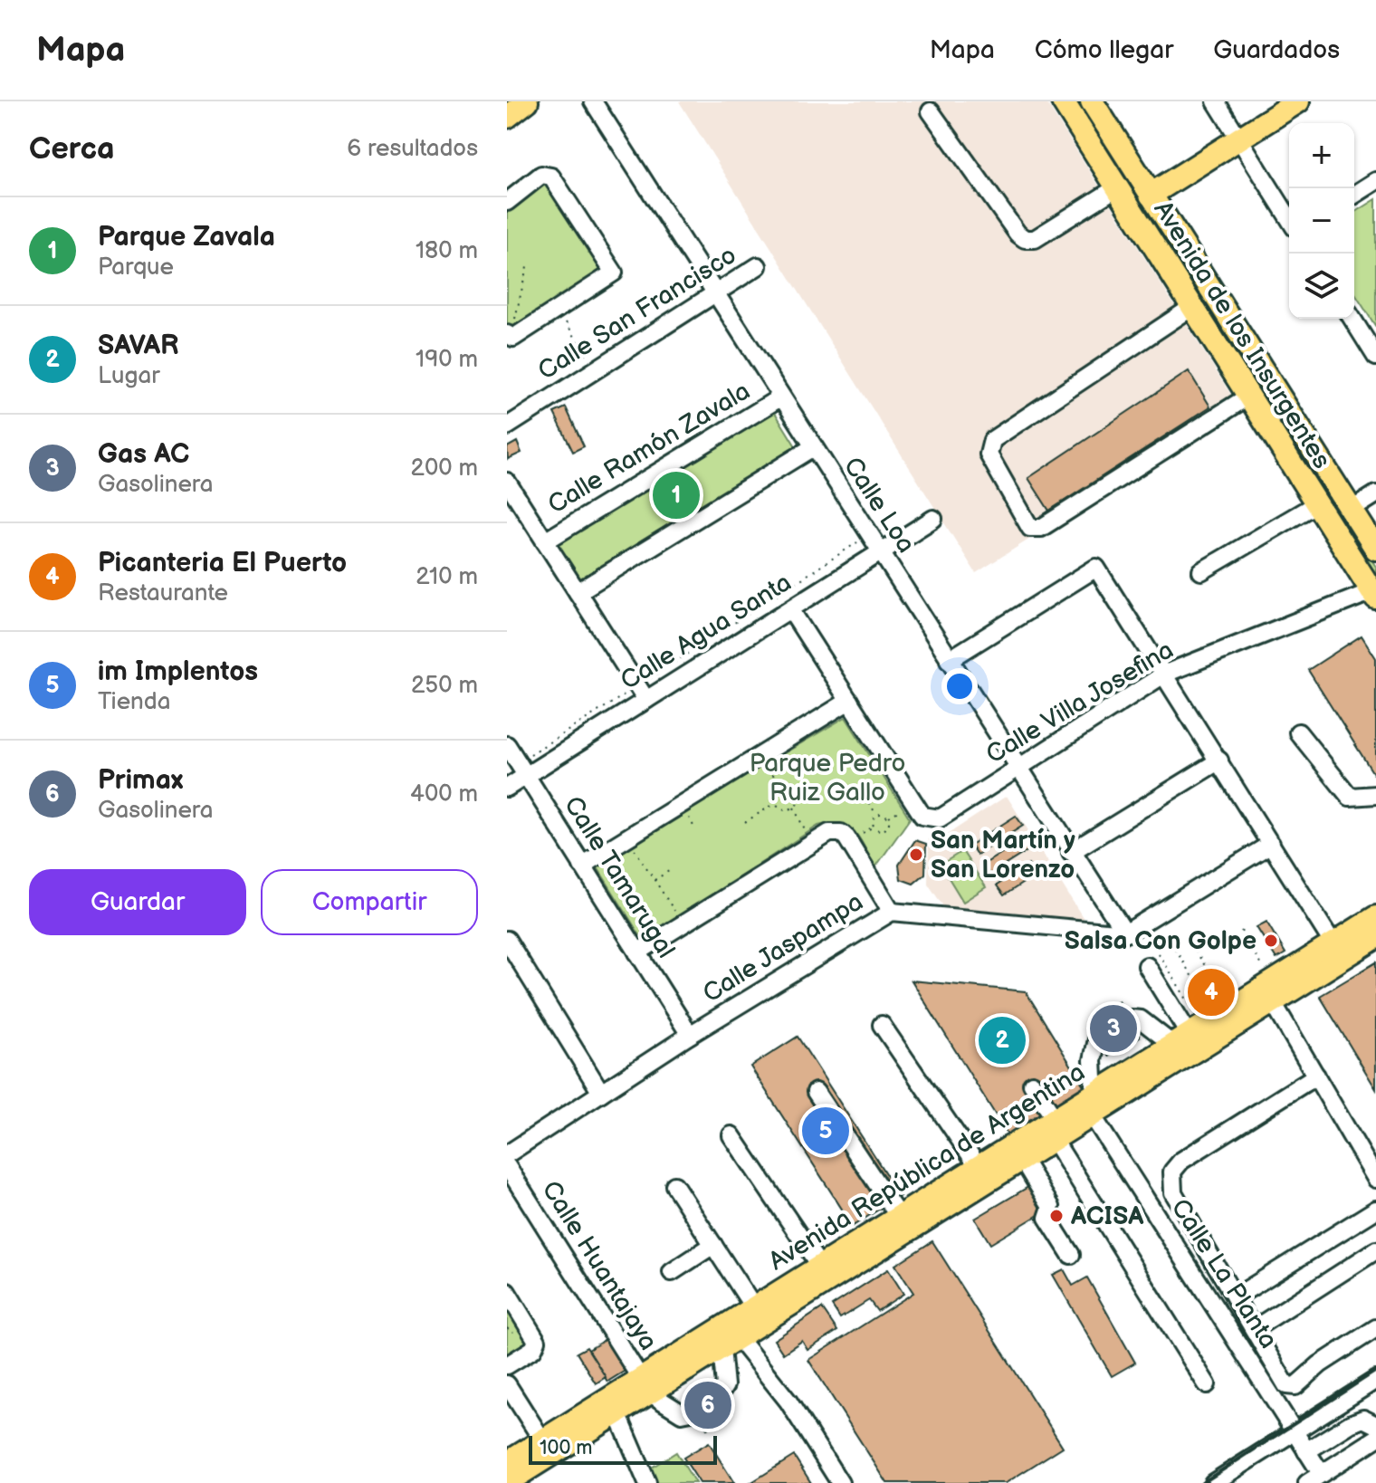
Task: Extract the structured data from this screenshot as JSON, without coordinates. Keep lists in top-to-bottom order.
{
  "streets": {
    "main road": ["Avenida de los Insurgentes", "Avenida República de Argentina"],
    "street": [
      "Calle San Francisco",
      "Calle Ramón Zavala",
      "Calle Loa",
      "Calle Agua Santa",
      "Calle Villa Josefina",
      "Calle Tamarugal",
      "Calle Jaspampa",
      "Calle Huantajaya",
      "Calle La Planta"
    ]
  },
  "crossings": [
    ["Calle San Francisco", "Calle Loa"],
    ["Avenida de los Insurgentes", "Calle Villa Josefina"],
    ["Calle Ramón Zavala", "Calle Loa"],
    ["Calle Loa", "Calle Agua Santa"],
    ["Calle Loa", "Calle Villa Josefina"],
    ["Calle Loa", "Calle Jaspampa"],
    ["Calle Agua Santa", "Calle Tamarugal"],
    ["Calle Tamarugal", "Calle Jaspampa"],
    ["Avenida República de Argentina", "Calle Huantajaya"],
    ["Avenida República de Argentina", "Calle La Planta"]
  ],
  "parks": ["Parque Pedro Ruiz Gallo"],
  "places": ["San Martín y San Lorenzo", "Salsa Con Golpe", "ACISA"],
  "scale_bar": "100 m",
  "page": {
    "header": "Mapa",
    "nav": ["Mapa", "Cómo llegar", "Guardados"],
    "heading": ["Cerca", "6 resultados"],
    "map_buttons": ["+", "−"],
    "list": [
      {
        "mark": "1",
        "name": "Parque Zavala",
        "note": "Parque",
        "value": "180 m"
      },
      {
        "mark": "2",
        "name": "SAVAR",
        "note": "Lugar",
        "value": "190 m"
      },
      {
        "mark": "3",
        "name": "Gas AC",
        "note": "Gasolinera",
        "value": "200 m"
      },
      {
        "mark": "4",
        "name": "Picanteria El Puerto",
        "note": "Restaurante",
        "value": "210 m"
      },
      {
        "mark": "5",
        "name": "im Implentos",
        "note": "Tienda",
        "value": "250 m"
      },
      {
        "mark": "6",
        "name": "Primax",
        "note": "Gasolinera",
        "value": "400 m"
      }
    ],
    "pins": [
      "1",
      "4",
      "3",
      "2",
      "5",
      "6"
    ],
    "buttons": ["Guardar", "Compartir"],
    "scale": "100 m"
  }
}
